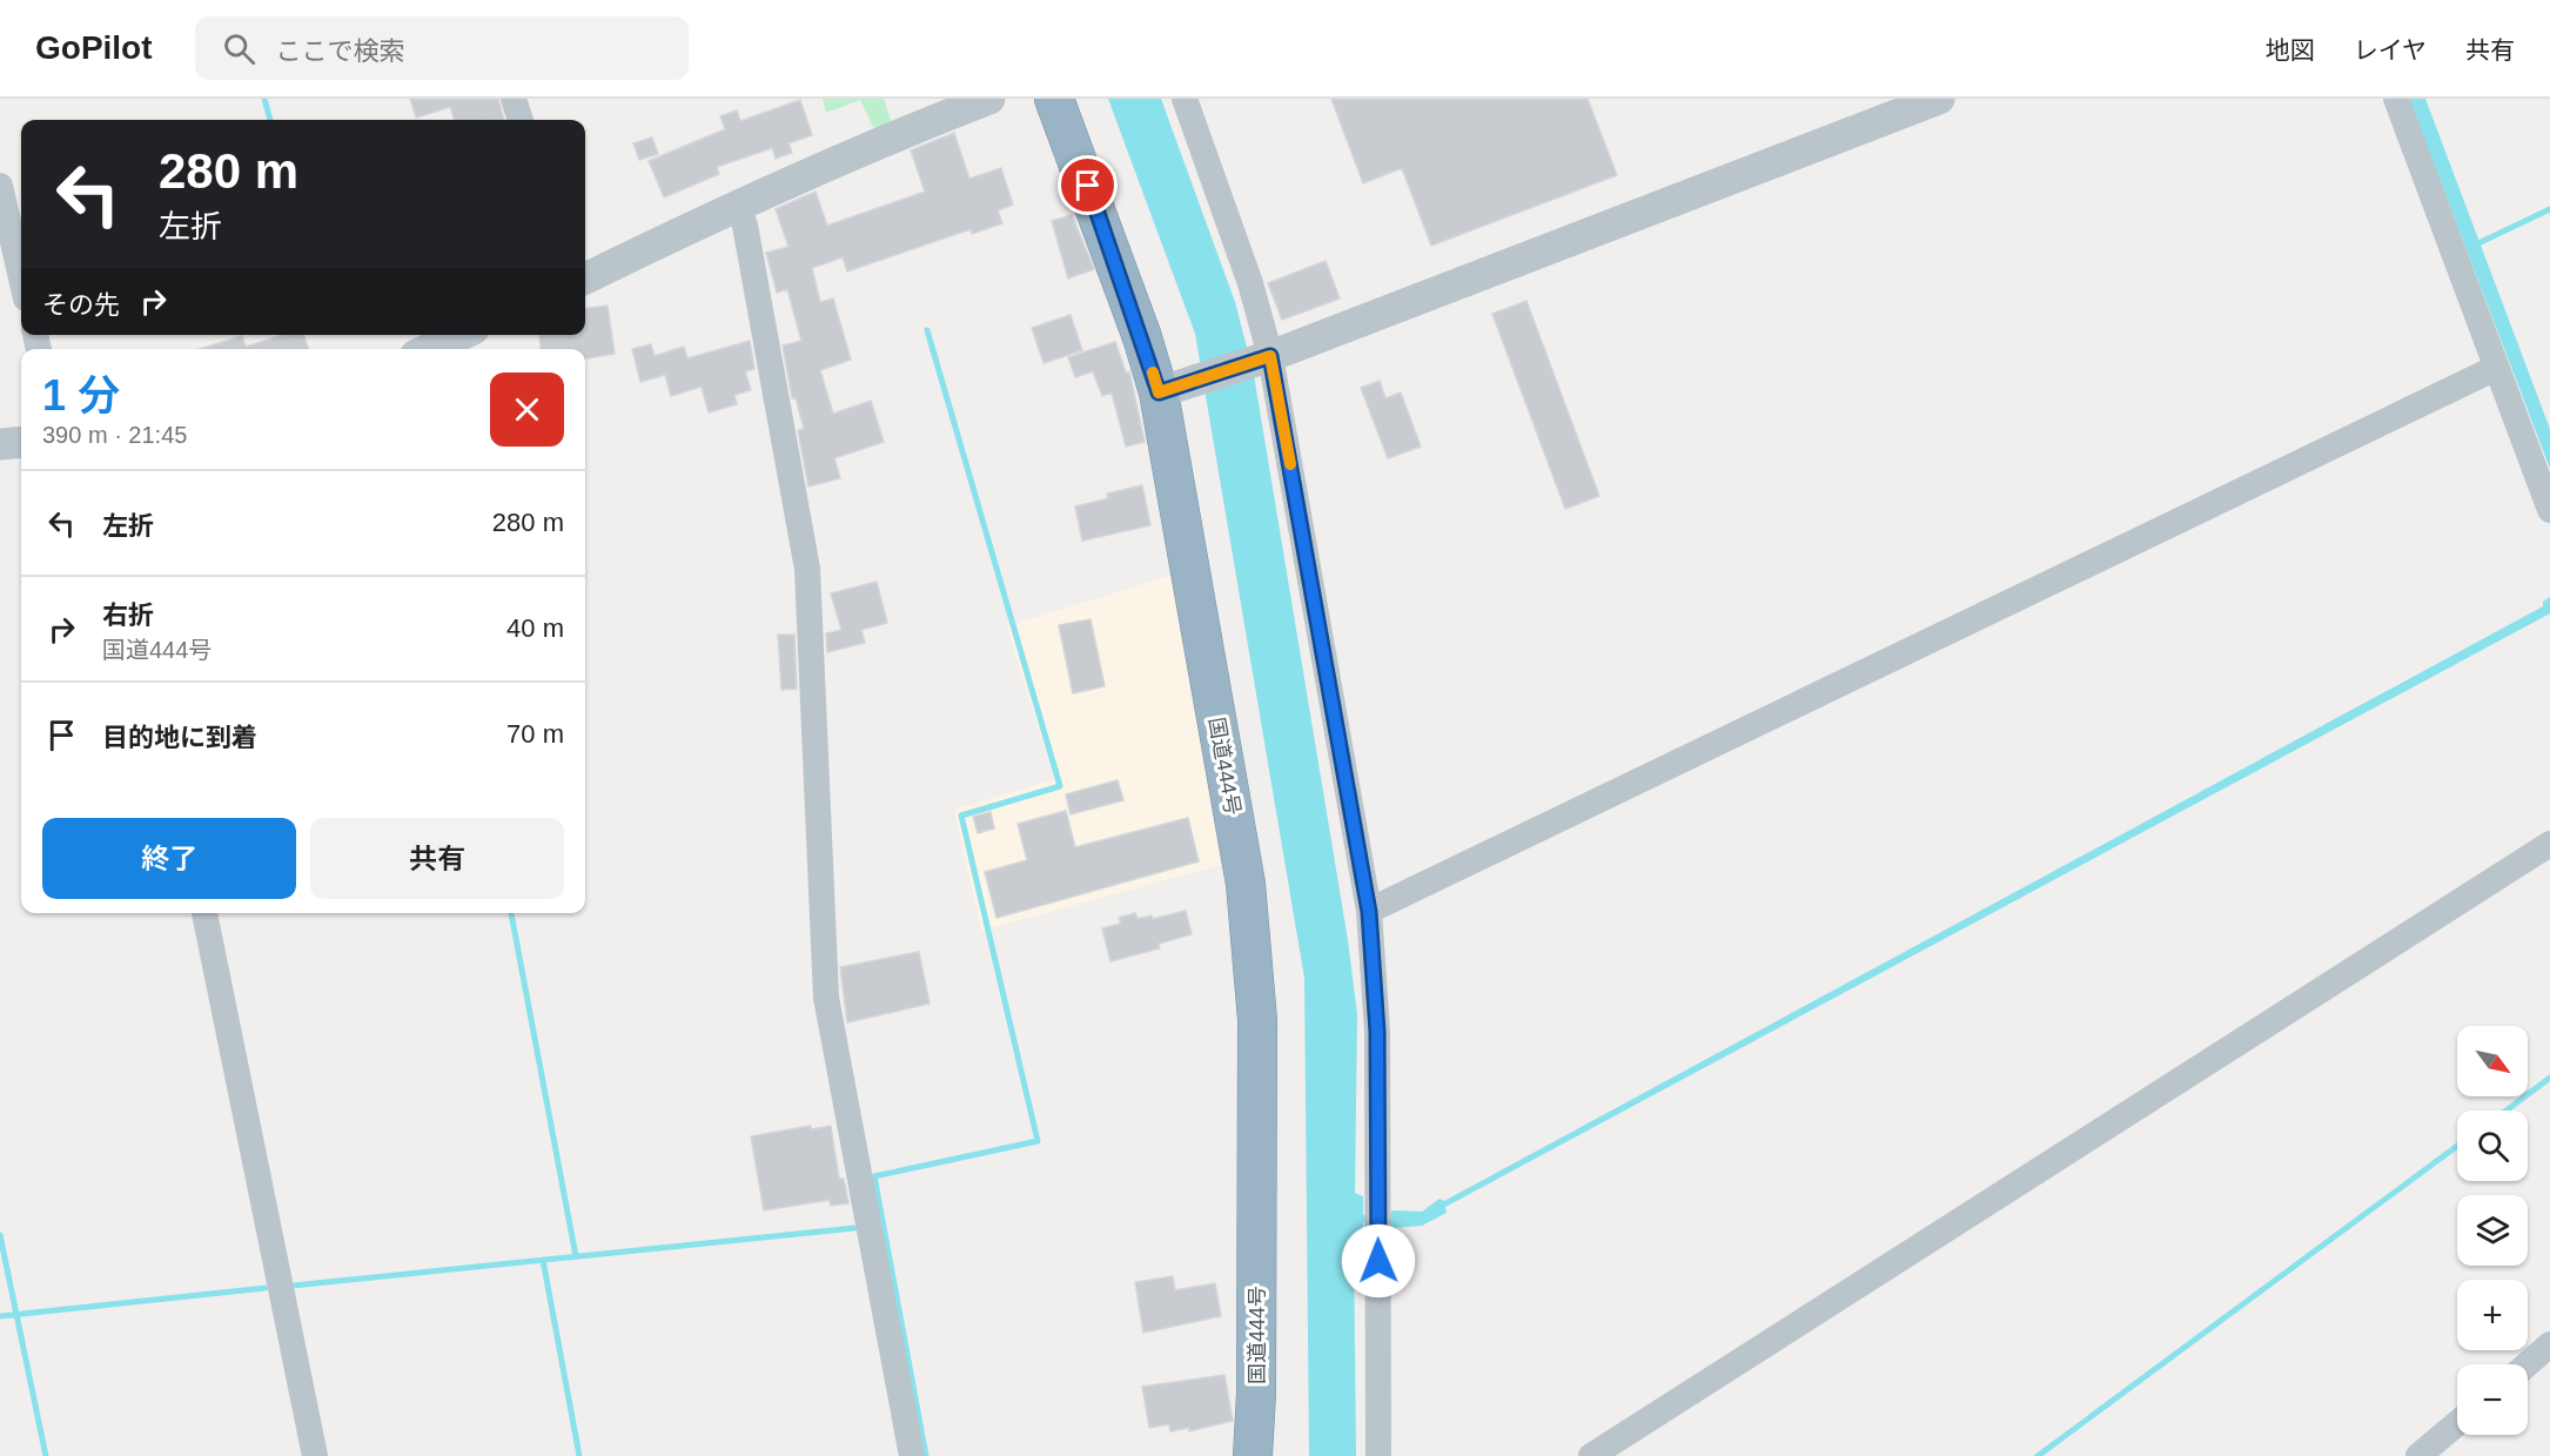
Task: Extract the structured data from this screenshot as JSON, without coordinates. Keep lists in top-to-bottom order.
{
  "streets": {
    "highway": ["国道444号"]
  },
  "north": "bottom right",
  "page": {
    "header": "GoPilot",
    "search": "ここで検索",
    "nav": ["地図", "レイヤ", "共有"],
    "turn": ["280 m", "左折"],
    "then": "その先",
    "heading": ["1 分", "390 m · 21:45"],
    "list": [
      {
        "name": "左折",
        "value": "280 m"
      },
      {
        "name": "右折",
        "note": "国道444号",
        "value": "40 m"
      },
      {
        "name": "目的地に到着",
        "value": "70 m"
      }
    ],
    "buttons": ["終了", "共有"],
    "map_buttons": ["+", "−"]
  }
}
